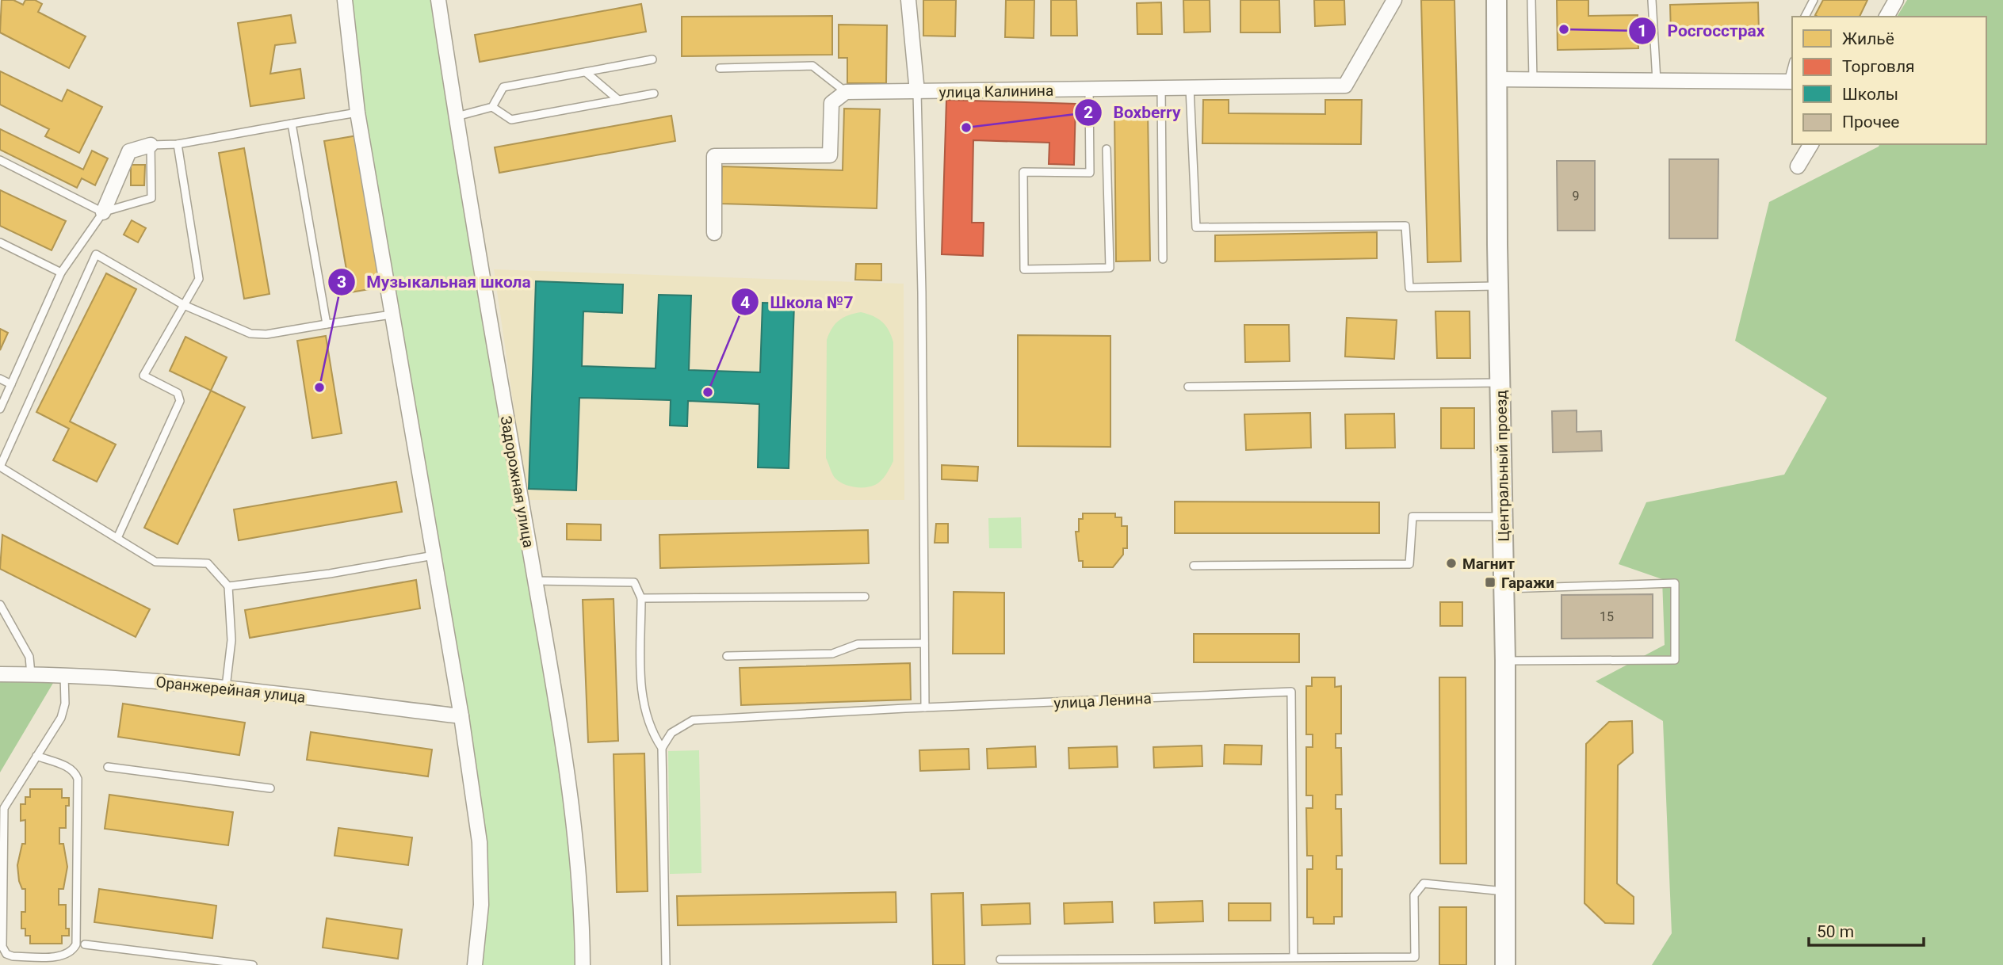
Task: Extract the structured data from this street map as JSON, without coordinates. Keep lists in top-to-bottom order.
{
  "streets": {
    "main road": ["Центральный проезд"],
    "street": ["улица Калинина", "Задорожная улица", "Оранжерейная улица"],
    "lane": ["улица Ленина"]
  },
  "places": {
    "other": [
      "Росгосстрах",
      "Boxberry",
      "Музыкальная школа",
      "Школа №7",
      "Магнит"
    ],
    "transit": ["Гаражи"]
  },
  "house_numbers": ["9", "15"],
  "legend": [
    "Жильё",
    "Торговля",
    "Школы",
    "Прочее"
  ],
  "scale_bar": "50 m"
}
